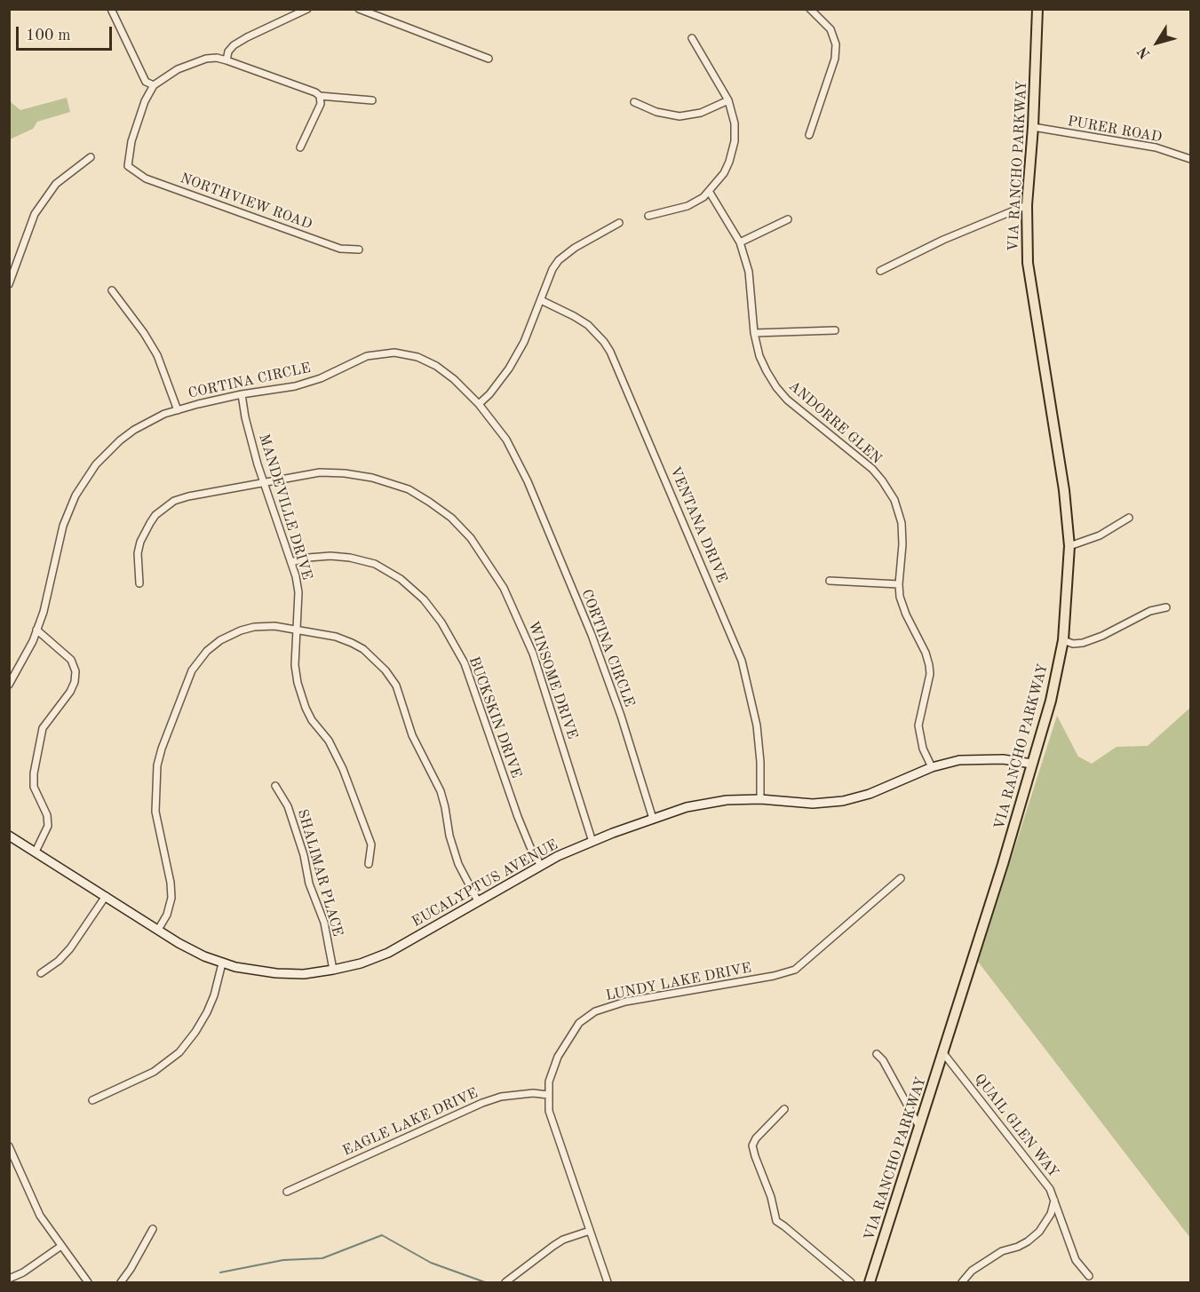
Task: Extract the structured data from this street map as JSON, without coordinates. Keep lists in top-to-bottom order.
{
  "streets": {
    "main road": ["VIA RANCHO PARKWAY"],
    "street": [
      "PURER ROAD",
      "NORTHVIEW ROAD",
      "CORTINA CIRCLE",
      "ANDORRE GLEN",
      "MANDEVILLE DRIVE",
      "VENTANA DRIVE",
      "WINSOME DRIVE",
      "BUCKSKIN DRIVE",
      "SHALIMAR PLACE",
      "EUCALYPTUS AVENUE",
      "LUNDY LAKE DRIVE",
      "EAGLE LAKE DRIVE",
      "QUAIL GLEN WAY"
    ]
  },
  "crossings": [
    ["PURER ROAD", "VIA RANCHO PARKWAY"],
    ["VIA RANCHO PARKWAY", "EUCALYPTUS AVENUE"],
    ["VIA RANCHO PARKWAY", "QUAIL GLEN WAY"],
    ["CORTINA CIRCLE", "MANDEVILLE DRIVE"],
    ["CORTINA CIRCLE", "EUCALYPTUS AVENUE"],
    ["ANDORRE GLEN", "EUCALYPTUS AVENUE"],
    ["MANDEVILLE DRIVE", "WINSOME DRIVE"],
    ["MANDEVILLE DRIVE", "BUCKSKIN DRIVE"],
    ["VENTANA DRIVE", "EUCALYPTUS AVENUE"],
    ["WINSOME DRIVE", "EUCALYPTUS AVENUE"],
    ["BUCKSKIN DRIVE", "EUCALYPTUS AVENUE"],
    ["SHALIMAR PLACE", "EUCALYPTUS AVENUE"],
    ["LUNDY LAKE DRIVE", "EAGLE LAKE DRIVE"]
  ],
  "scale_bar": "100 m",
  "north": "bottom left"
}
